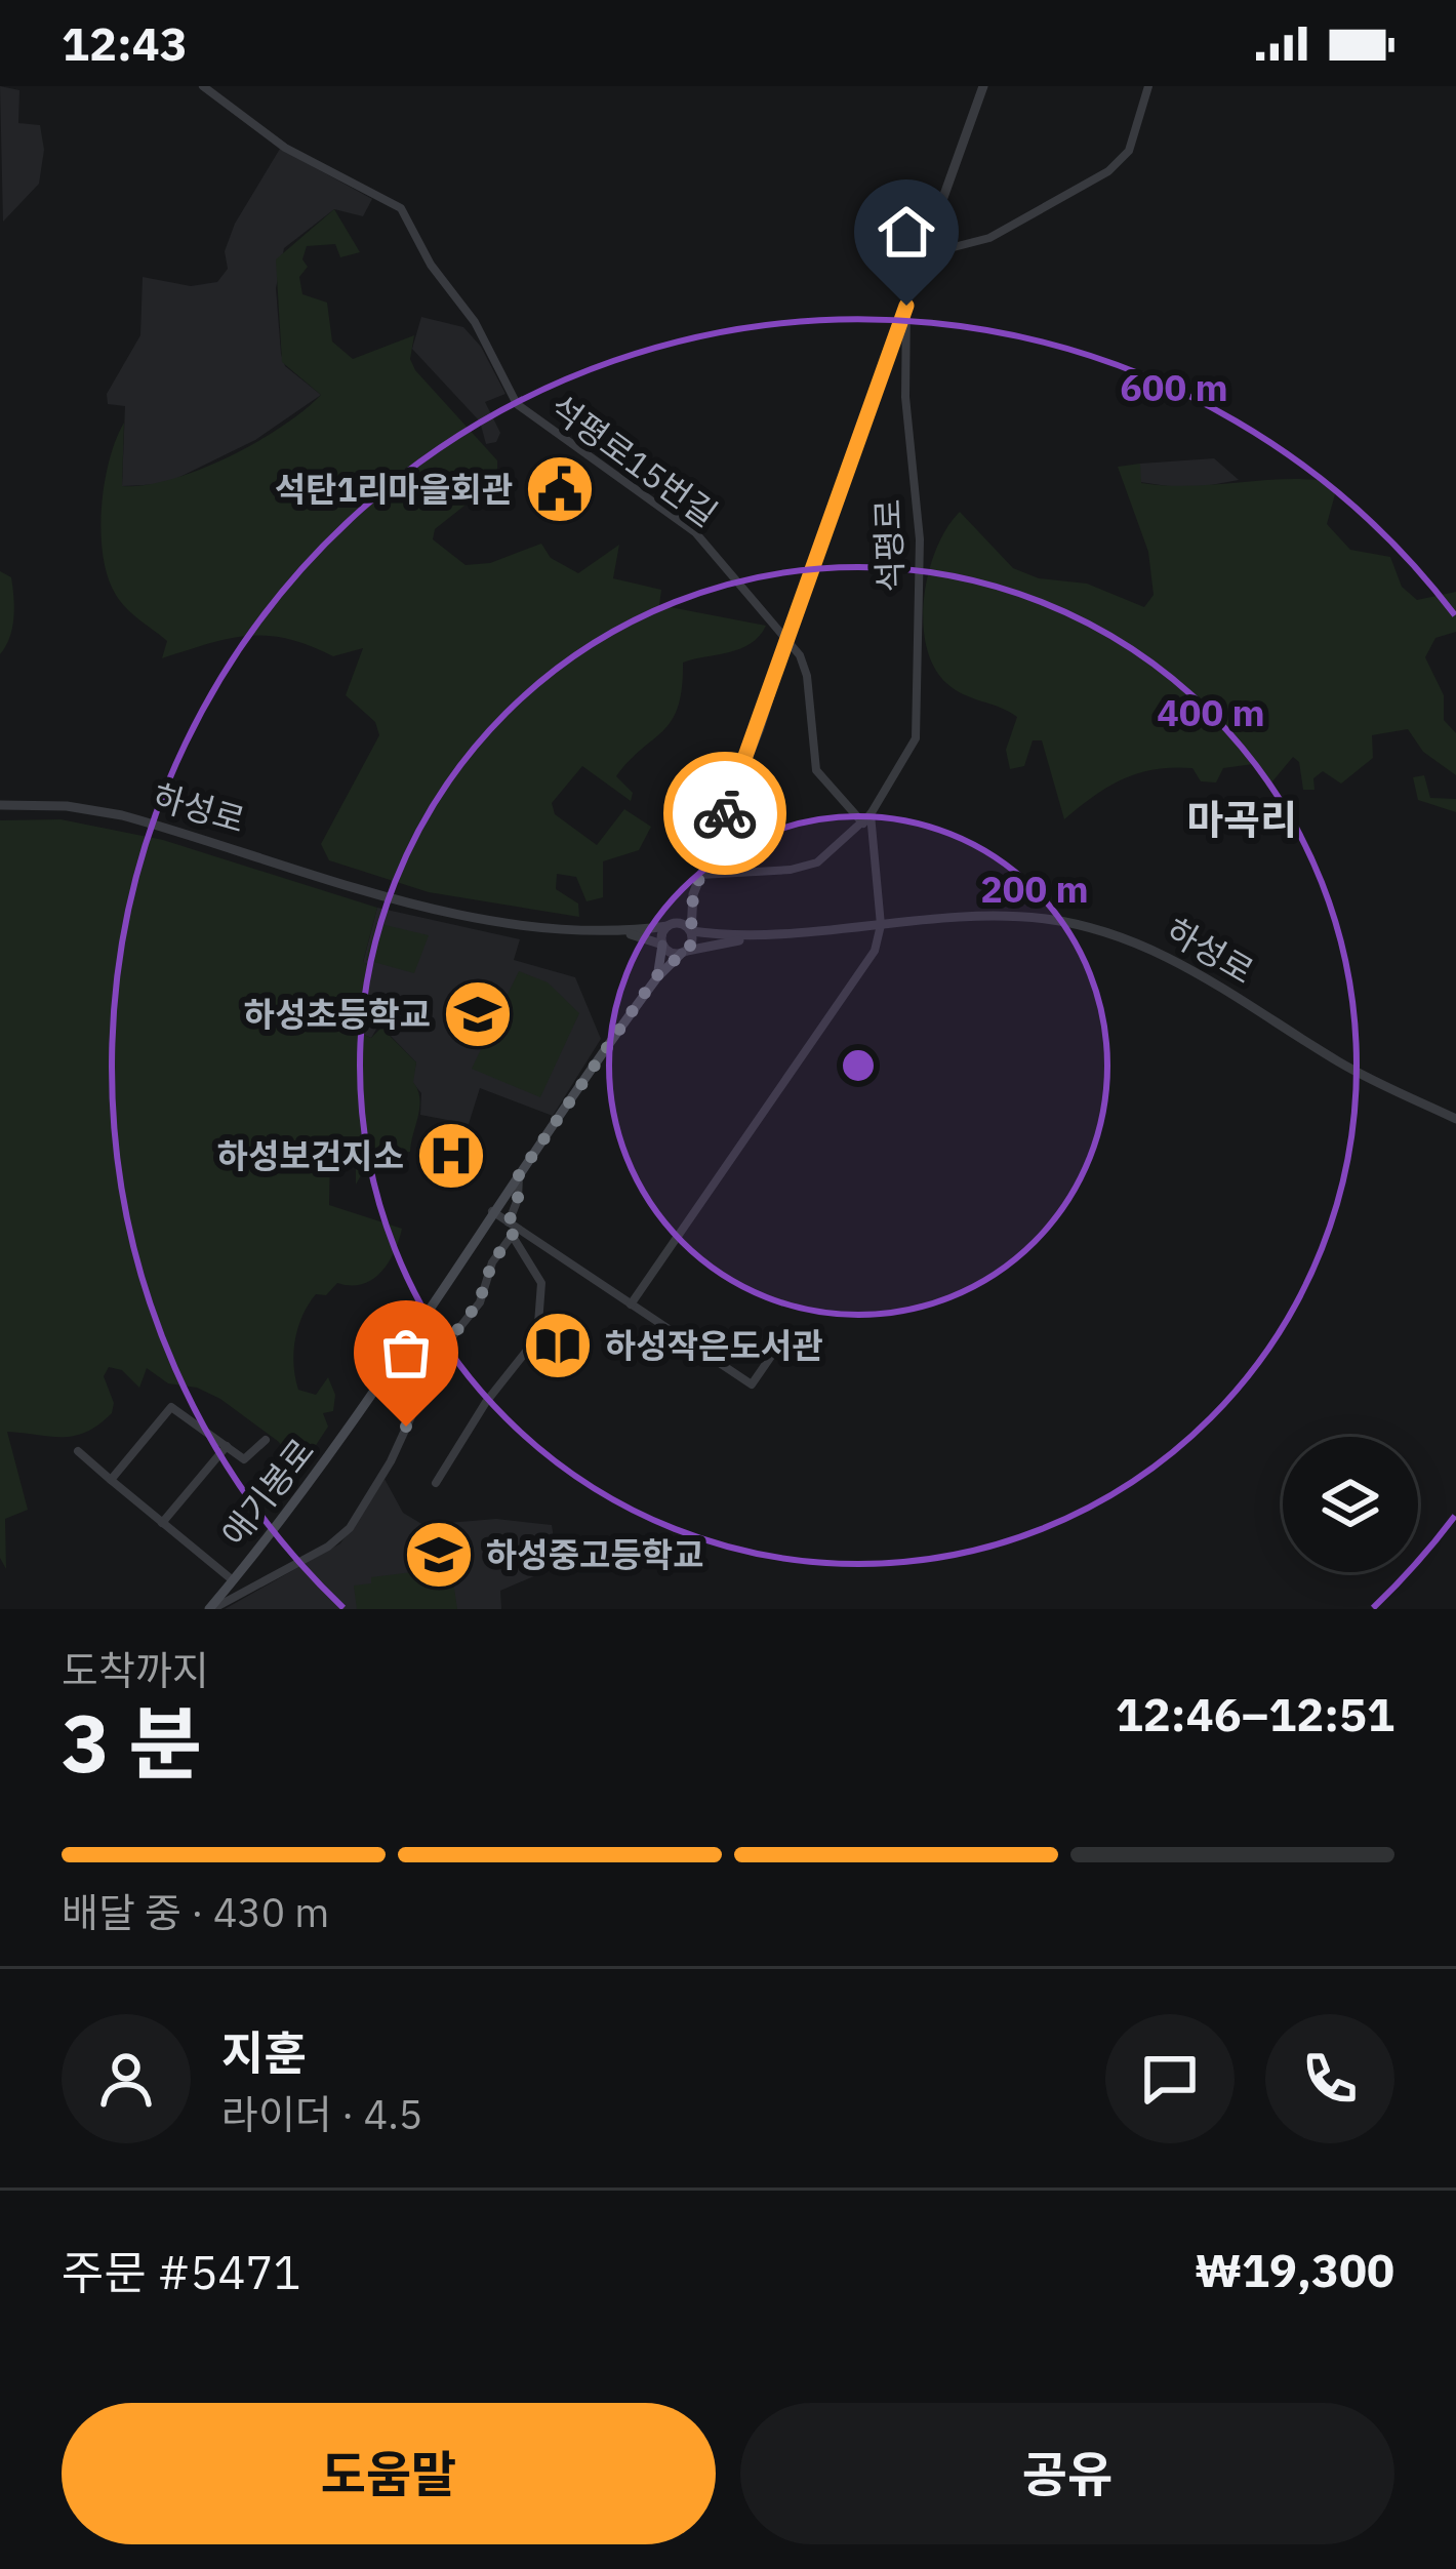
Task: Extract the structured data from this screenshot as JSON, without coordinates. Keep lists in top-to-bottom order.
{
  "streets": {
    "main road": ["애기봉로"],
    "street": ["석평로15번길", "석평로", "하성로"]
  },
  "crossings": [
    ["석평로15번길", "석평로"]
  ],
  "districts": ["마곡리"],
  "places": {
    "public building": ["석탄1리마을회관"],
    "school or university": ["하성초등학교", "하성중고등학교"],
    "hospital": ["하성보건지소"],
    "library": ["하성작은도서관"]
  },
  "page": {
    "status": "12:43",
    "heading": ["3 분", "도착까지", "12:46–12:51"],
    "panel": [
      "지훈",
      "라이더 · 4.5",
      "주문 #5471",
      "₩19,300"
    ],
    "bar": "배달 중 · 430 m",
    "buttons": ["도움말", "공유"]
  },
  "rings": ["600 m", "400 m", "200 m"]
}
